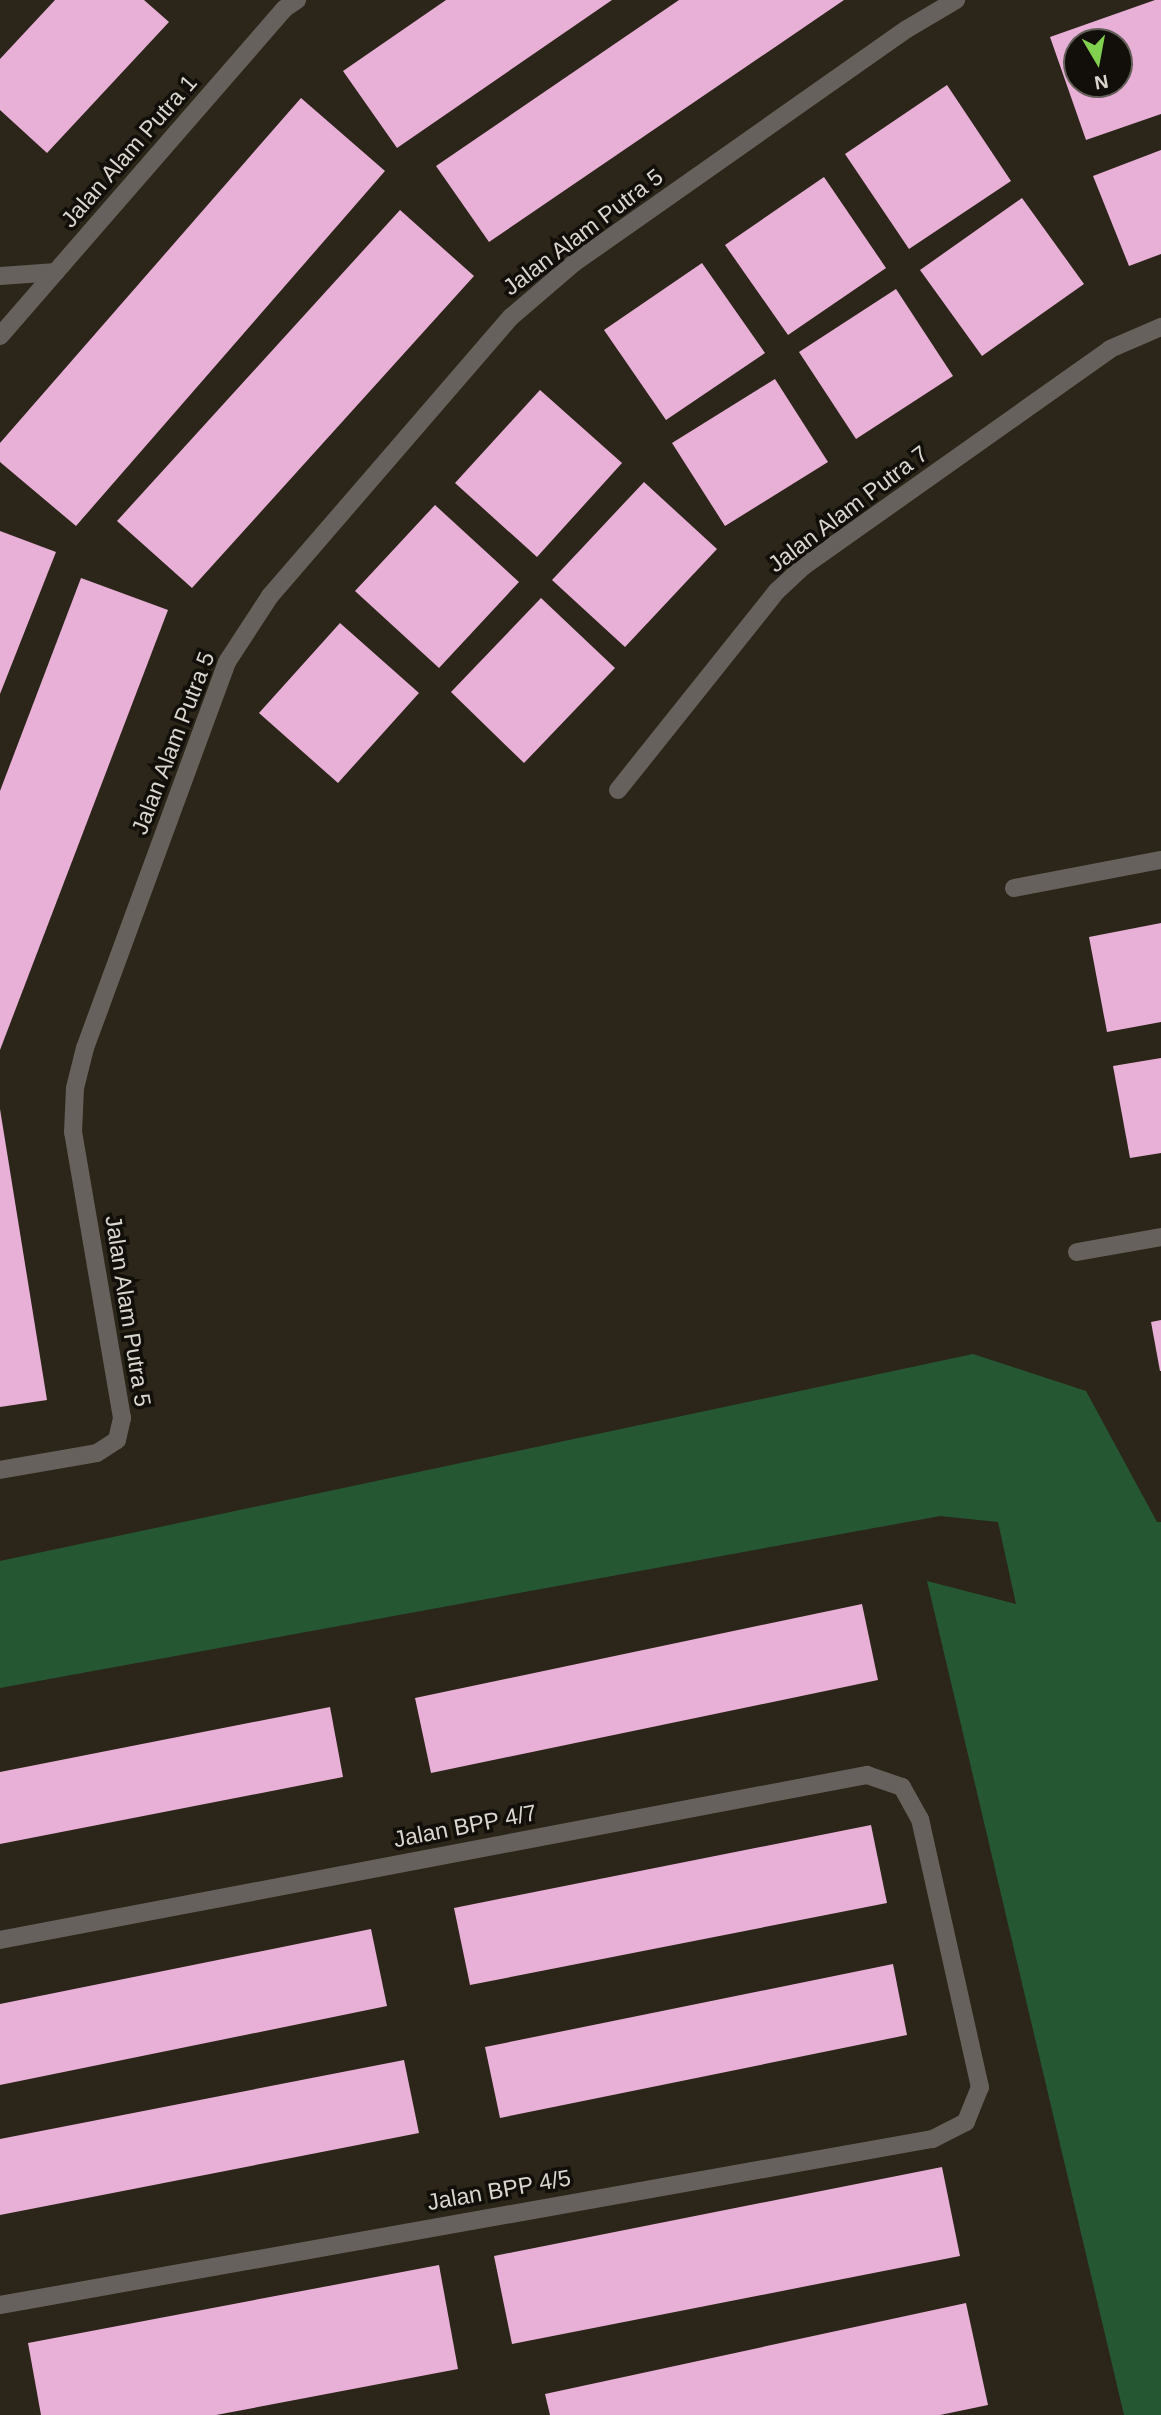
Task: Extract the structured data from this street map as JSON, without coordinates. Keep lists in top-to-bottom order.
{
  "streets": {
    "street": [
      "Jalan Alam Putra 1",
      "Jalan Alam Putra 5",
      "Jalan Alam Putra 7",
      "Jalan BPP 4/7",
      "Jalan BPP 4/5"
    ]
  },
  "crossings": [
    ["Jalan BPP 4/7", "Jalan BPP 4/5"]
  ],
  "north": "bottom"
}
